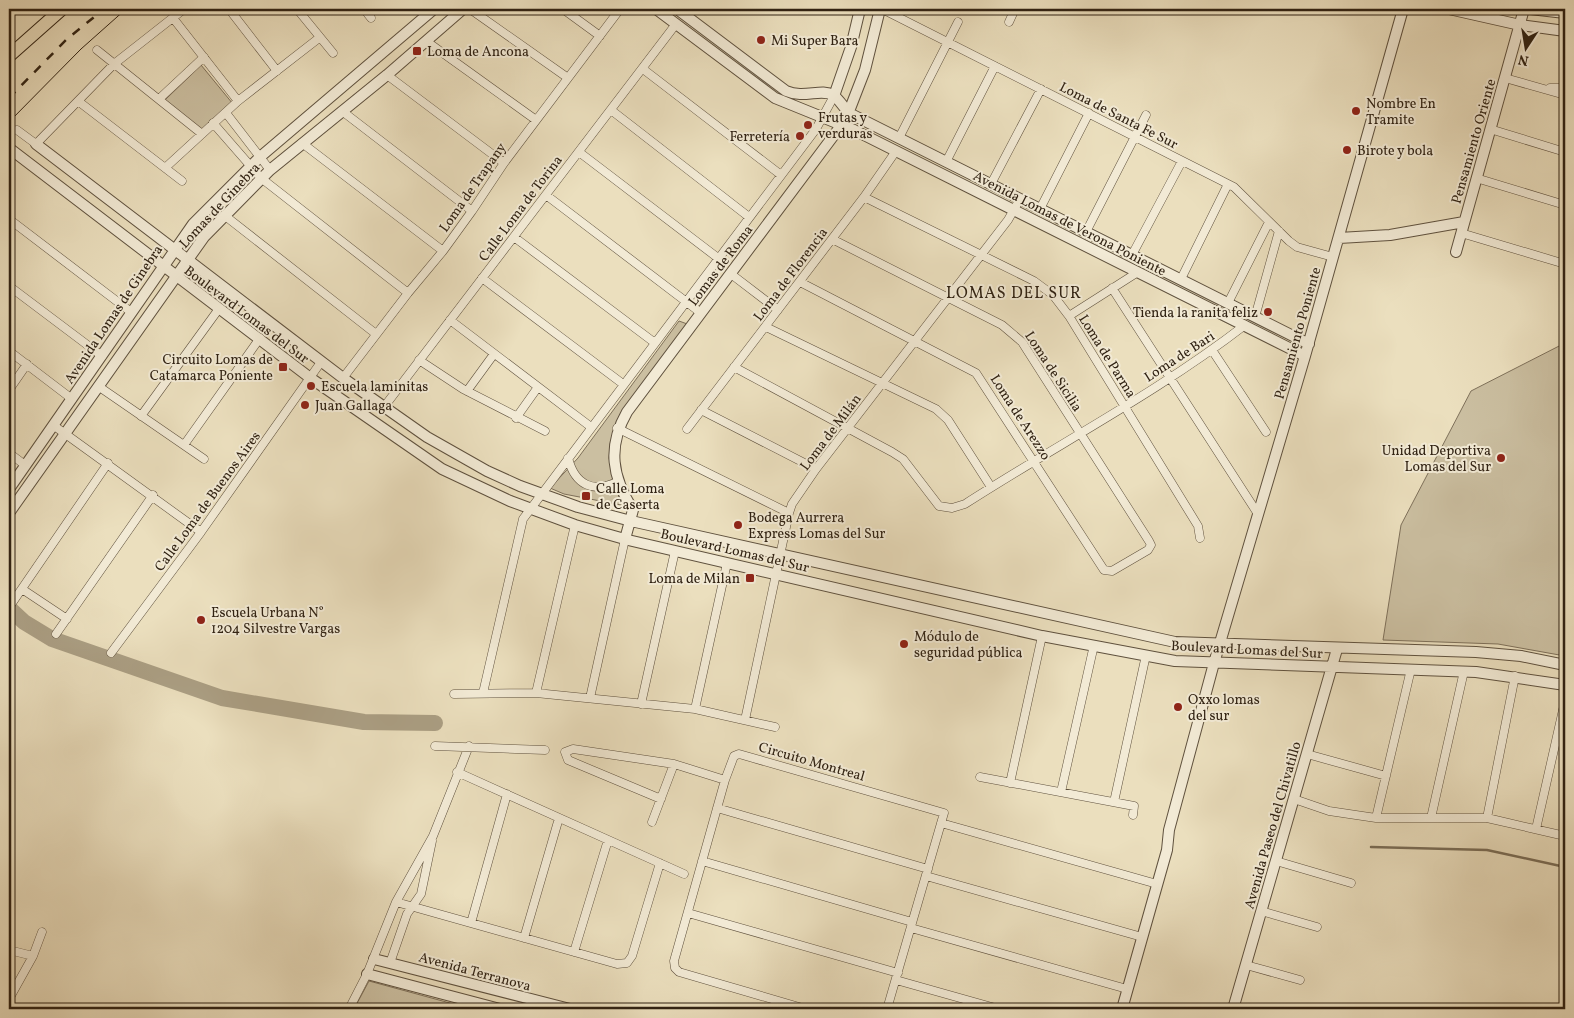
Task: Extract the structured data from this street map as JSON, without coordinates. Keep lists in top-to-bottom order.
{
  "streets": {
    "street": [
      "Loma de Santa Fe Sur",
      "Pensamiento Oriente",
      "Loma de Trapany",
      "Lomas de Ginebra",
      "Calle Loma de Torina",
      "Avenida Lomas de Verona Poniente",
      "Lomas de Roma",
      "Loma de Florencia",
      "Avenida Lomas de Ginebra",
      "Boulevard Lomas del Sur",
      "Pensamiento Poniente",
      "Loma de Parma",
      "Loma de Bari",
      "Loma de Sicilia",
      "Loma de Arezzo",
      "Loma de Milán",
      "Calle Loma de Buenos Aires",
      "Circuito Montreal",
      "Avenida Paseo del Chivatillo",
      "Avenida Terranova"
    ]
  },
  "crossings": [
    ["Loma de Santa Fe Sur", "Lomas de Roma"],
    ["Loma de Santa Fe Sur", "Pensamiento Poniente"],
    ["Loma de Trapany", "Boulevard Lomas del Sur"],
    ["Lomas de Ginebra", "Boulevard Lomas del Sur"],
    ["Calle Loma de Torina", "Avenida Lomas de Verona Poniente"],
    ["Calle Loma de Torina", "Boulevard Lomas del Sur"],
    ["Avenida Lomas de Verona Poniente", "Lomas de Roma"],
    ["Avenida Lomas de Verona Poniente", "Loma de Florencia"],
    ["Avenida Lomas de Verona Poniente", "Pensamiento Poniente"],
    ["Avenida Lomas de Verona Poniente", "Loma de Bari"],
    ["Avenida Lomas de Verona Poniente", "Loma de Milán"],
    ["Lomas de Roma", "Boulevard Lomas del Sur"],
    ["Loma de Florencia", "Loma de Parma"],
    ["Loma de Florencia", "Loma de Sicilia"],
    ["Loma de Florencia", "Loma de Arezzo"],
    ["Avenida Lomas de Ginebra", "Boulevard Lomas del Sur"],
    ["Boulevard Lomas del Sur", "Pensamiento Poniente"],
    ["Boulevard Lomas del Sur", "Loma de Milán"],
    ["Boulevard Lomas del Sur", "Calle Loma de Buenos Aires"],
    ["Boulevard Lomas del Sur", "Avenida Paseo del Chivatillo"],
    ["Loma de Parma", "Loma de Bari"],
    ["Loma de Parma", "Loma de Milán"],
    ["Loma de Bari", "Loma de Sicilia"],
    ["Loma de Bari", "Loma de Arezzo"],
    ["Loma de Bari", "Loma de Milán"],
    ["Loma de Sicilia", "Loma de Arezzo"],
    ["Loma de Sicilia", "Loma de Milán"],
    ["Loma de Arezzo", "Loma de Milán"]
  ],
  "districts": ["LOMAS DEL SUR"],
  "places": {
    "other": [
      "Mi Super Bara",
      "Nombre En Tramite",
      "Frutas y verduras",
      "Ferretería",
      "Birote y bola",
      "Tienda la ranita feliz",
      "Escuela laminitas",
      "Juan Gallaga",
      "Unidad Deportiva Lomas del Sur",
      "Bodega Aurrera Express Lomas del Sur",
      "Escuela Urbana N° 1204 Silvestre Vargas",
      "Módulo de seguridad pública",
      "Oxxo lomas del sur"
    ],
    "transit": [
      "Loma de Ancona",
      "Circuito Lomas de Catamarca Poniente",
      "Calle Loma de Caserta",
      "Loma de Milan"
    ]
  },
  "north": "bottom"
}
